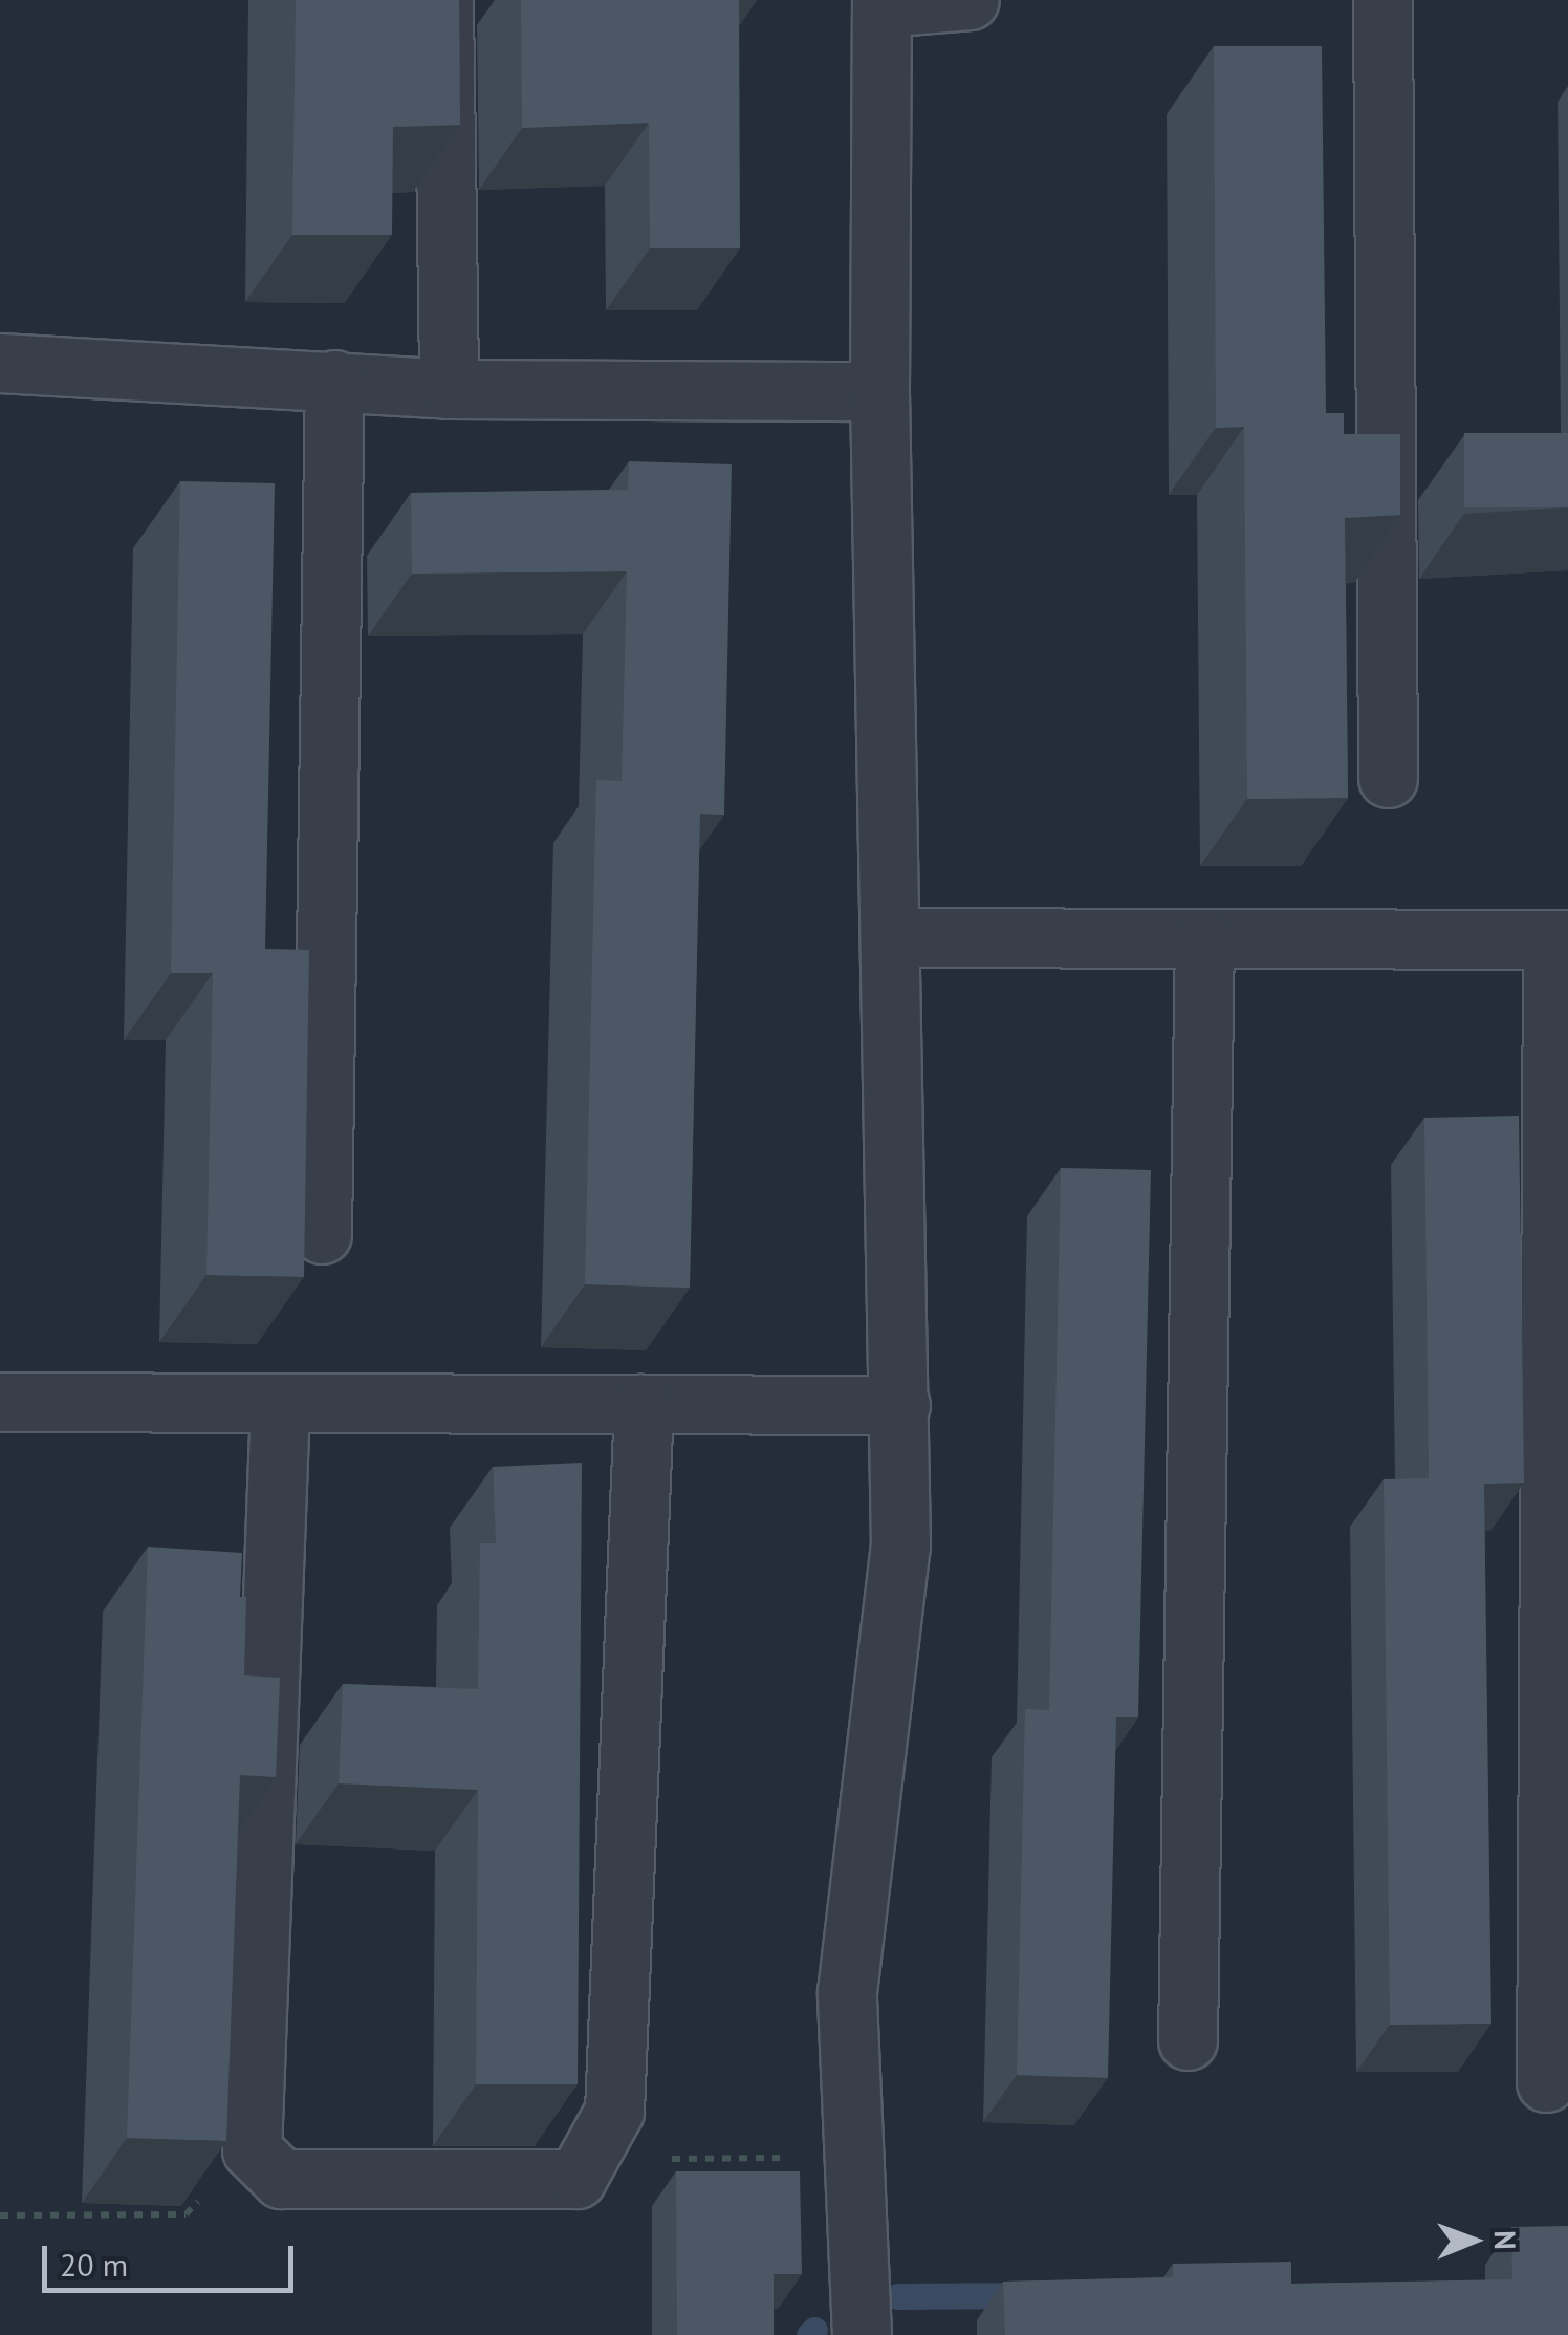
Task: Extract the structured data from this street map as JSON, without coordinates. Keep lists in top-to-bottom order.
{
  "scale_bar": "20 m",
  "north": "right"
}
